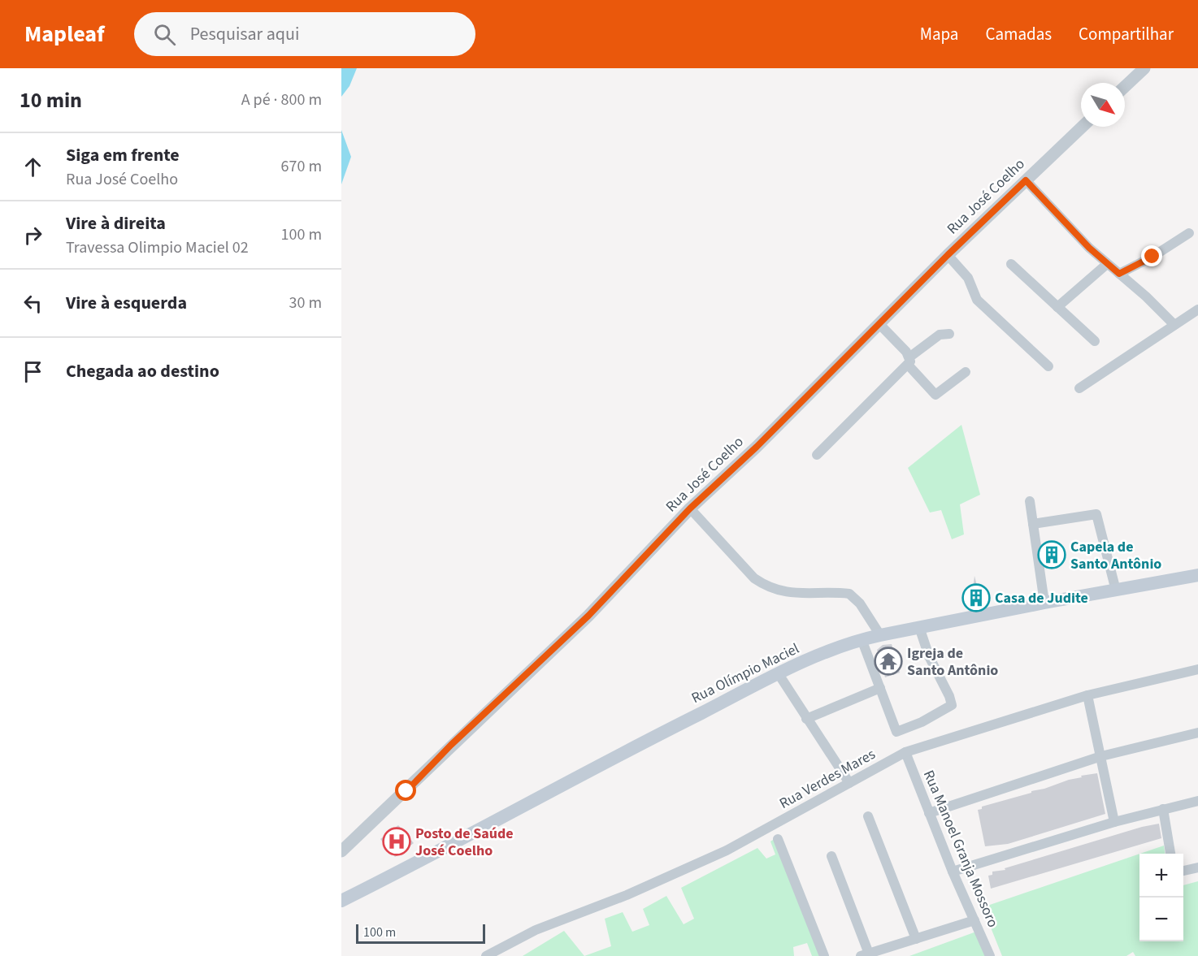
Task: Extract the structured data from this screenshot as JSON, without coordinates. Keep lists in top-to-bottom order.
{
  "streets": {
    "main road": ["Rua Olímpio Maciel"],
    "street": ["Rua José Coelho", "Rua Verdes Mares", "Rua Manoel Granja Mossoro"]
  },
  "crossings": [
    ["Rua Verdes Mares", "Rua Manoel Granja Mossoro"]
  ],
  "places": {
    "building": ["Capela de Santo Antônio", "Casa de Judite"],
    "temple": ["Igreja de Santo Antônio"],
    "hospital": ["Posto de Saúde José Coelho"]
  },
  "scale_bar": "100 m",
  "north": "bottom right",
  "page": {
    "header": "Mapleaf",
    "search": "Pesquisar aqui",
    "nav": ["Mapa", "Camadas", "Compartilhar"],
    "heading": ["10 min", "A pé · 800 m"],
    "list": [
      ["Siga em frente", "Rua José Coelho", "670 m"],
      ["Vire à direita", "Travessa Olimpio Maciel 02", "100 m"],
      ["Vire à esquerda", "30 m"],
      "Chegada ao destino"
    ],
    "map_buttons": ["+", "−"],
    "scale": "100 m"
  }
}
